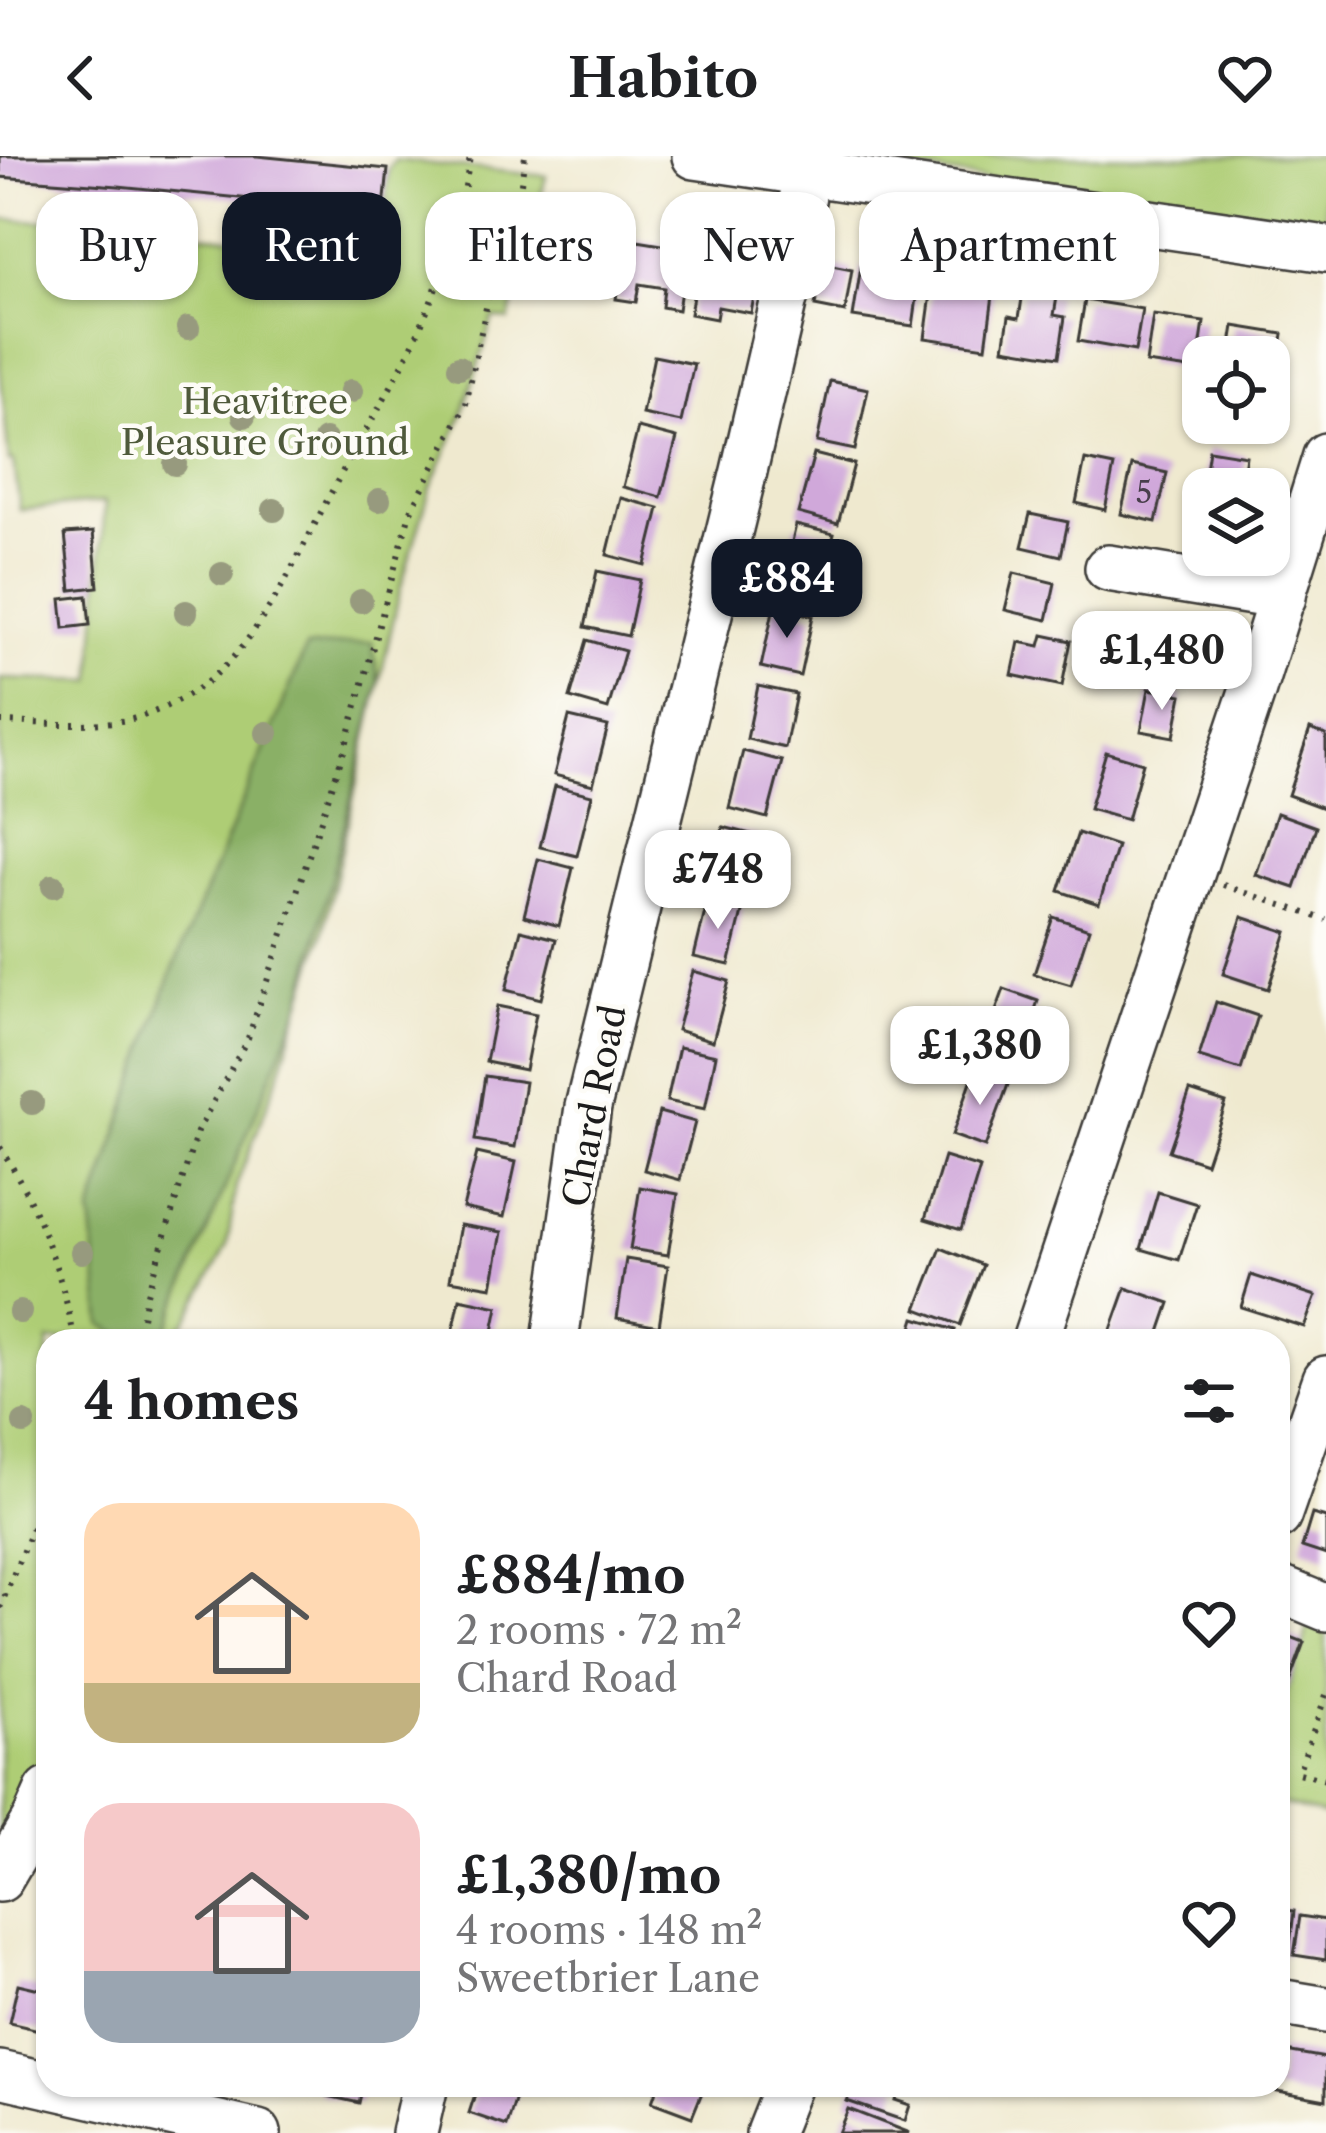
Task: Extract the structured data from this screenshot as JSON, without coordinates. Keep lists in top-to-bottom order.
{
  "streets": {
    "street": ["Chard Road"]
  },
  "parks": ["Heavitree Pleasure Ground"],
  "house_numbers": ["5"],
  "page": {
    "header": "Habito",
    "chip": [
      "Buy",
      "Rent",
      "Filters",
      "New",
      "Apartment"
    ],
    "price": [
      "£884",
      "£1,480",
      "£748",
      "£1,380"
    ],
    "heading": "4 homes",
    "list": [
      {
        "name": "£884/mo",
        "note": "2 rooms · 72 m² · Chard Road"
      },
      {
        "name": "£1,380/mo",
        "note": "4 rooms · 148 m² · Sweetbrier Lane"
      }
    ]
  }
}
